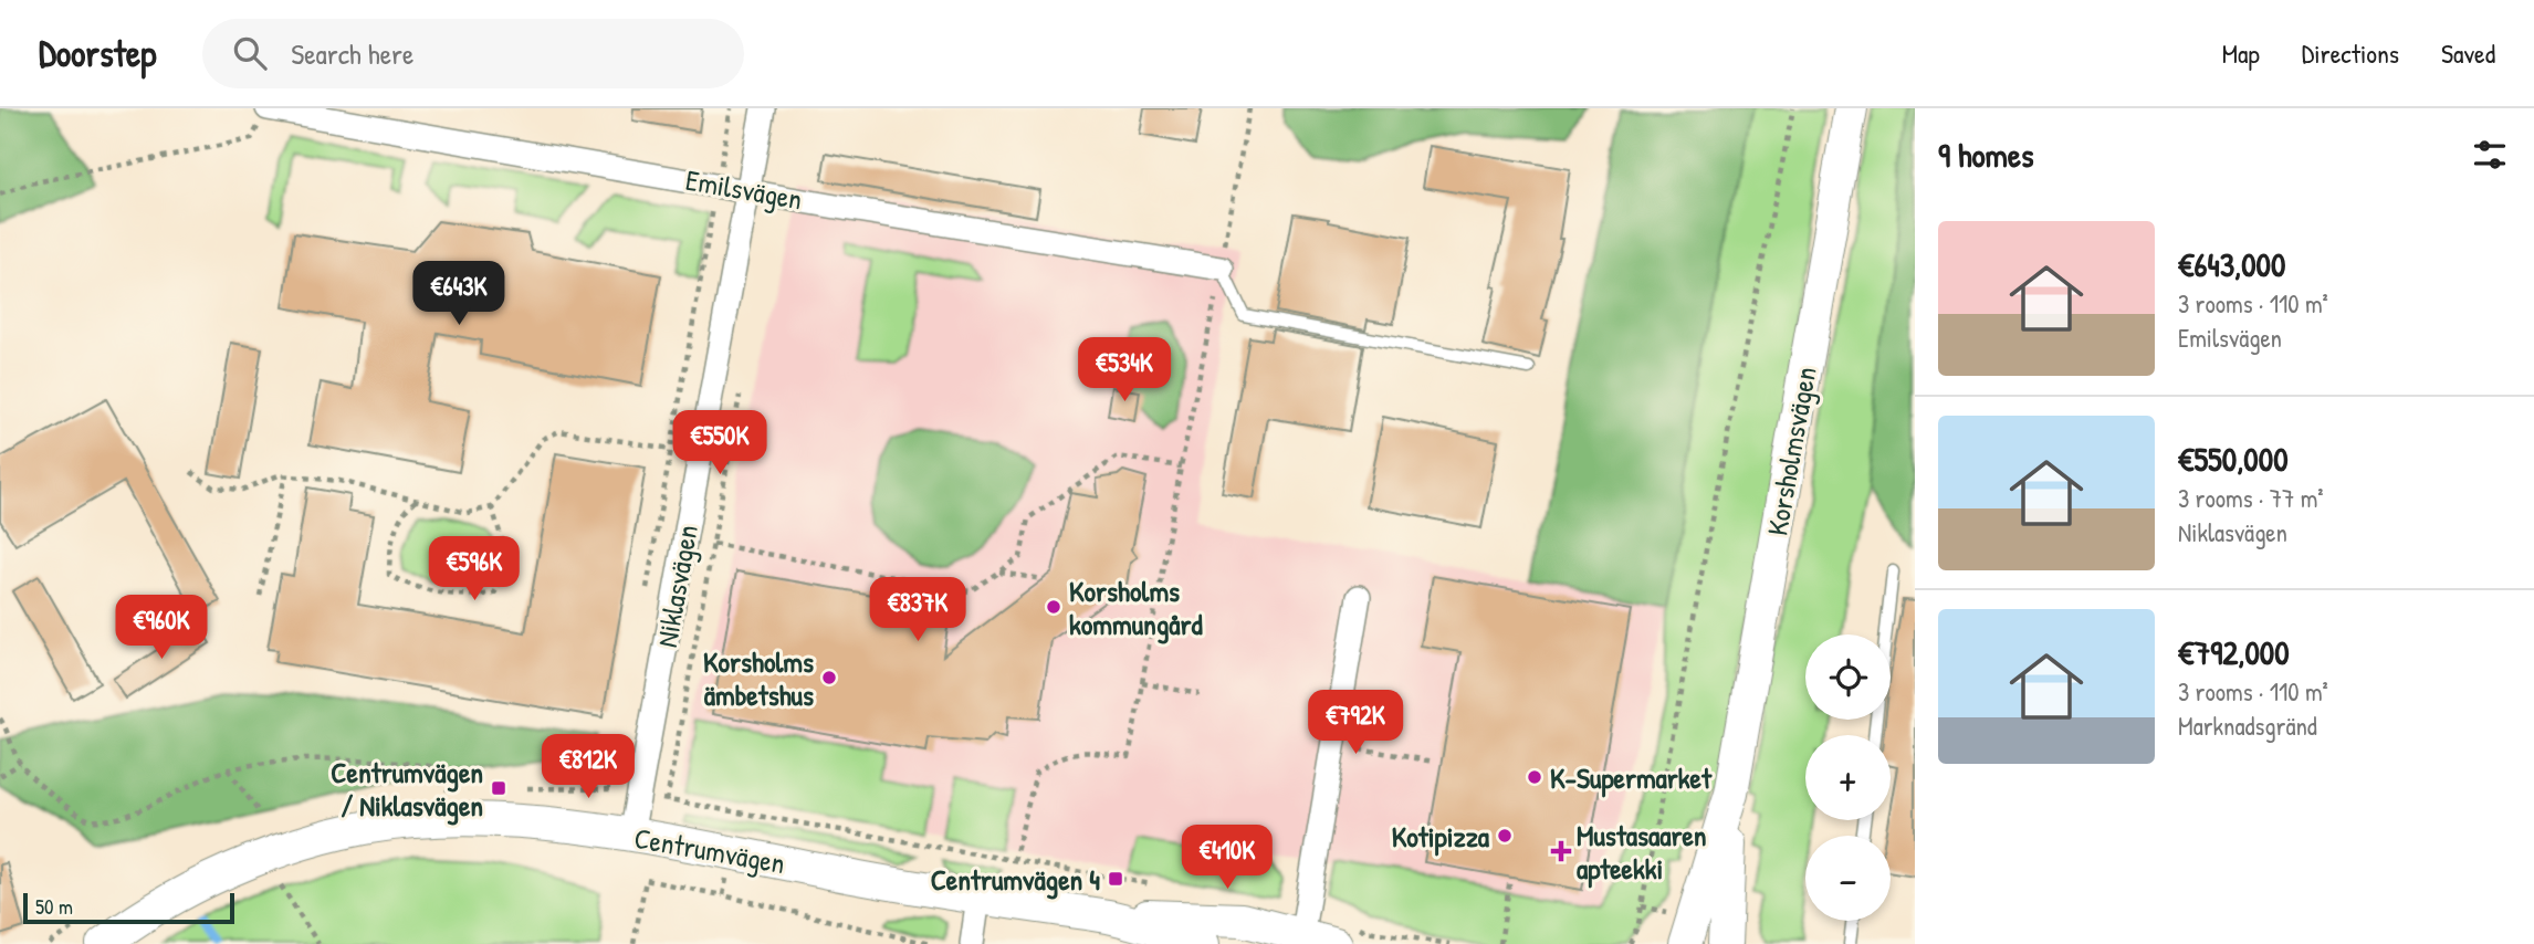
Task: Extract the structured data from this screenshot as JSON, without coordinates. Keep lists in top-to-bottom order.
{
  "streets": {
    "main road": ["Korsholmsvägen", "Centrumvägen"],
    "street": ["Emilsvägen", "Niklasvägen"]
  },
  "crossings": [
    ["Emilsvägen", "Niklasvägen"],
    ["Niklasvägen", "Centrumvägen"]
  ],
  "places": {
    "other": [
      "Korsholms kommungård",
      "Korsholms ämbetshus",
      "K-Supermarket",
      "Kotipizza"
    ],
    "transit": ["Centrumvägen / Niklasvägen", "Centrumvägen 4"],
    "health": ["Mustasaaren apteekki"]
  },
  "scale_bar": "50 m",
  "page": {
    "header": "Doorstep",
    "search": "Search here",
    "nav": ["Map", "Directions", "Saved"],
    "heading": "9 homes",
    "list": [
      {
        "name": "€643,000",
        "note": "3 rooms · 110 m² · Emilsvägen"
      },
      {
        "name": "€550,000",
        "note": "3 rooms · 77 m² · Niklasvägen"
      },
      {
        "name": "€792,000",
        "note": "3 rooms · 110 m² · Marknadsgränd"
      }
    ],
    "price": [
      "€643K",
      "€534K",
      "€550K",
      "€596K",
      "€837K",
      "€960K",
      "€792K",
      "€812K",
      "€410K"
    ],
    "map_buttons": ["+", "−"],
    "scale": "50 m"
  }
}
